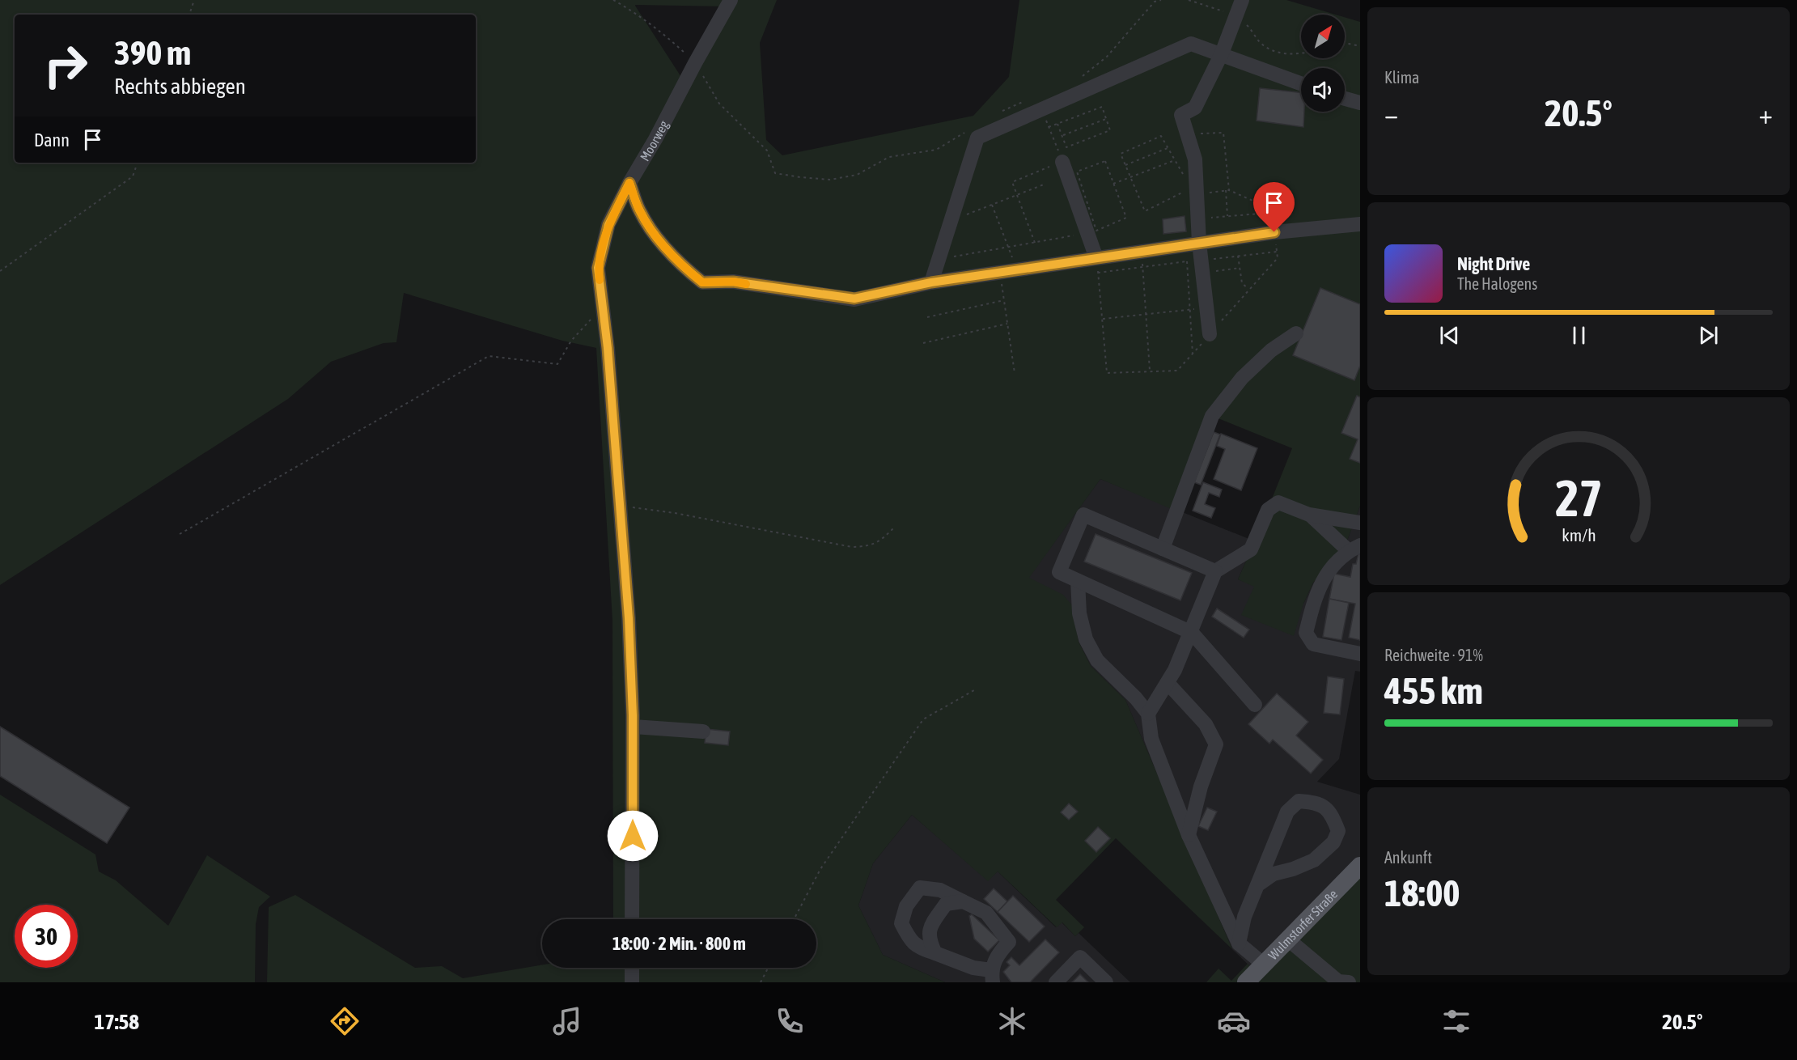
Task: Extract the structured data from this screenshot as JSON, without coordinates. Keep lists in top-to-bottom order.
{
  "streets": {
    "main road": ["Wulmstorfer Straße"],
    "street": ["Moorweg"]
  },
  "north": "top right",
  "page": {
    "tile": [
      "Klima",
      ["Reichweite · 91%", "455 km"],
      ["Ankunft", "18:00"]
    ],
    "turn": ["390 m", "Rechts abbiegen"],
    "heat": ["−", "20.5°", "+"],
    "then": "Dann",
    "song": ["Night Drive", "The Halogens"],
    "limit": "30",
    "trip": "18:00 · 2 Min. · 800 m",
    "tabs": ["17:58", "20.5°"],
    "gauge": ["27", "km/h"]
  }
}
